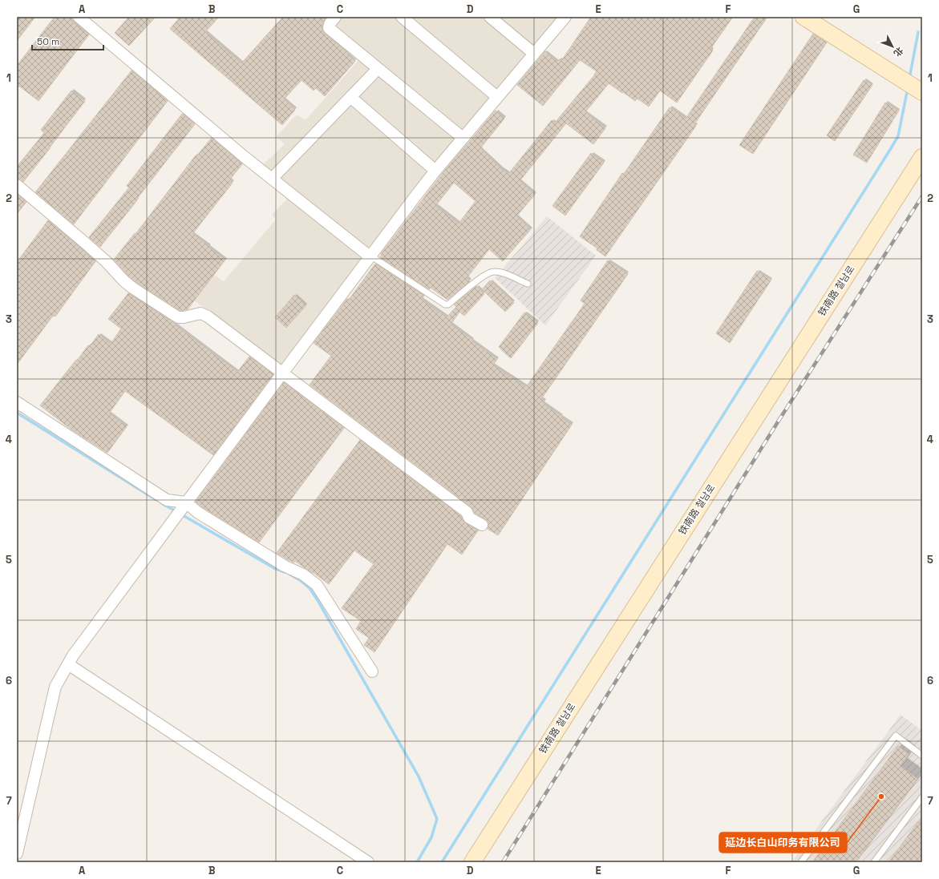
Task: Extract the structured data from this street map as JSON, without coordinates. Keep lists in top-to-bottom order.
{
  "streets": {
    "street": ["铁南路 철남로"]
  },
  "places": ["延边长白山印务有限公司"],
  "scale_bar": "50 m",
  "north": "bottom right",
  "grid": {
    "columns": [
      "A",
      "B",
      "C",
      "D",
      "E",
      "F",
      "G"
    ],
    "rows": [
      "1",
      "2",
      "3",
      "4",
      "5",
      "6",
      "7"
    ]
  }
}
